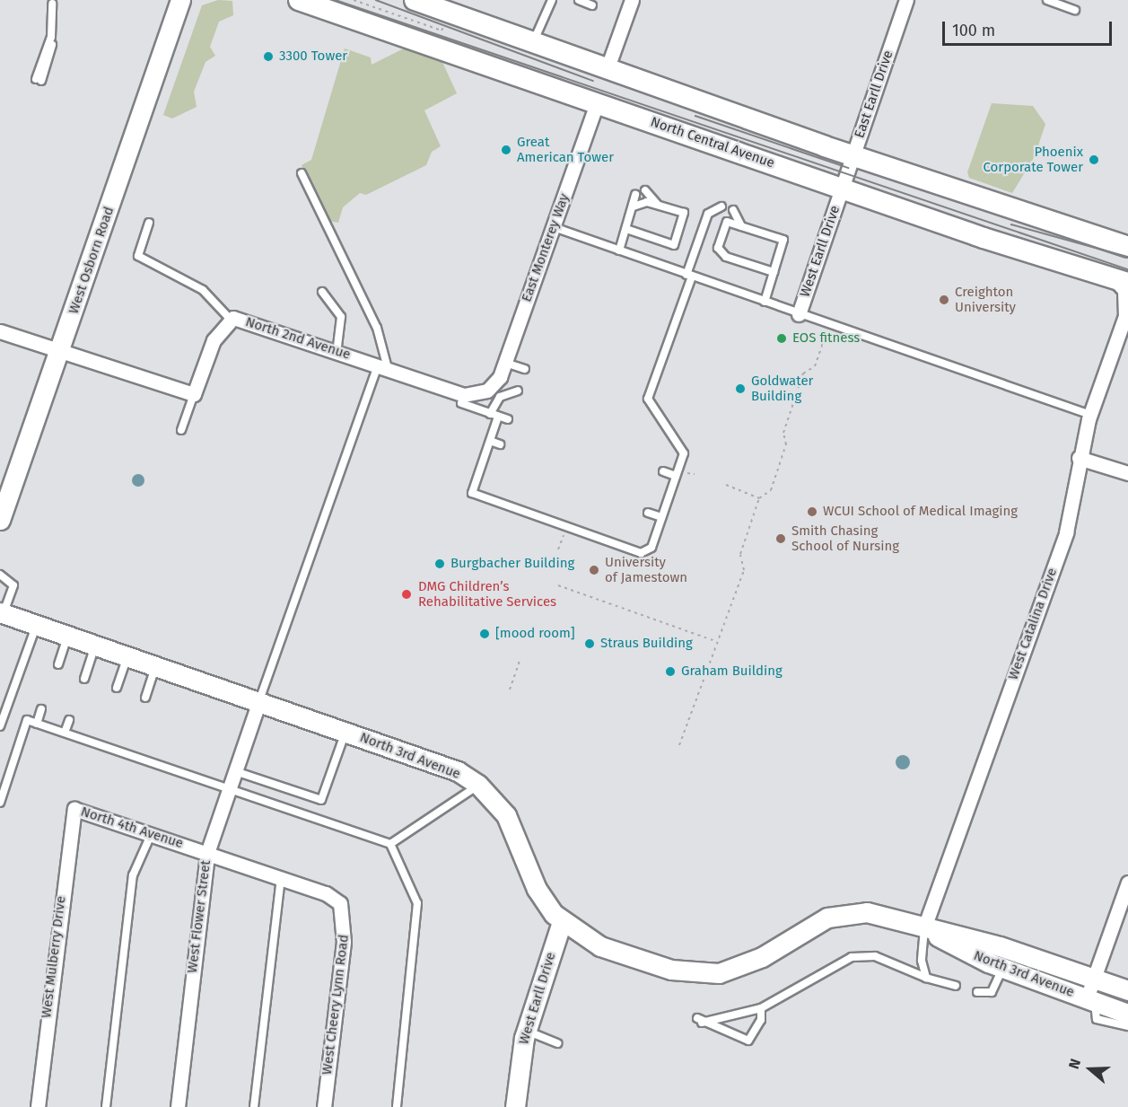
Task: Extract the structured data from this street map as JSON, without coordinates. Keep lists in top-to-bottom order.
{
  "streets": {
    "main road": ["North Central Avenue"],
    "street": [
      "East Earll Drive",
      "East Monterey Way",
      "West Earll Drive",
      "West Osborn Road",
      "North 2nd Avenue",
      "West Catalina Drive",
      "North 3rd Avenue",
      "North 4th Avenue",
      "West Flower Street",
      "West Mulberry Drive",
      "West Cheery Lynn Road"
    ]
  },
  "crossings": [
    ["East Earll Drive", "North Central Avenue"],
    ["East Earll Drive", "West Earll Drive"],
    ["North Central Avenue", "East Monterey Way"],
    ["North Central Avenue", "West Earll Drive"],
    ["North Central Avenue", "West Catalina Drive"],
    ["East Monterey Way", "North 2nd Avenue"],
    ["West Earll Drive", "North 3rd Avenue"],
    ["West Catalina Drive", "North 3rd Avenue"],
    ["North 3rd Avenue", "West Flower Street"],
    ["North 4th Avenue", "West Flower Street"],
    ["North 4th Avenue", "West Mulberry Drive"],
    ["North 4th Avenue", "West Cheery Lynn Road"]
  ],
  "places": [
    "3300 Tower",
    "Great American Tower",
    "Phoenix Corporate Tower",
    "Creighton University",
    "EOS fitness",
    "Goldwater Building",
    "WCUI School of Medical Imaging",
    "Smith Chasing School of Nursing",
    "Burgbacher Building",
    "University of Jamestown",
    "DMG Children’s Rehabilitative Services",
    "[mood room]",
    "Straus Building",
    "Graham Building"
  ],
  "scale_bar": "100 m",
  "north": "left"
}
